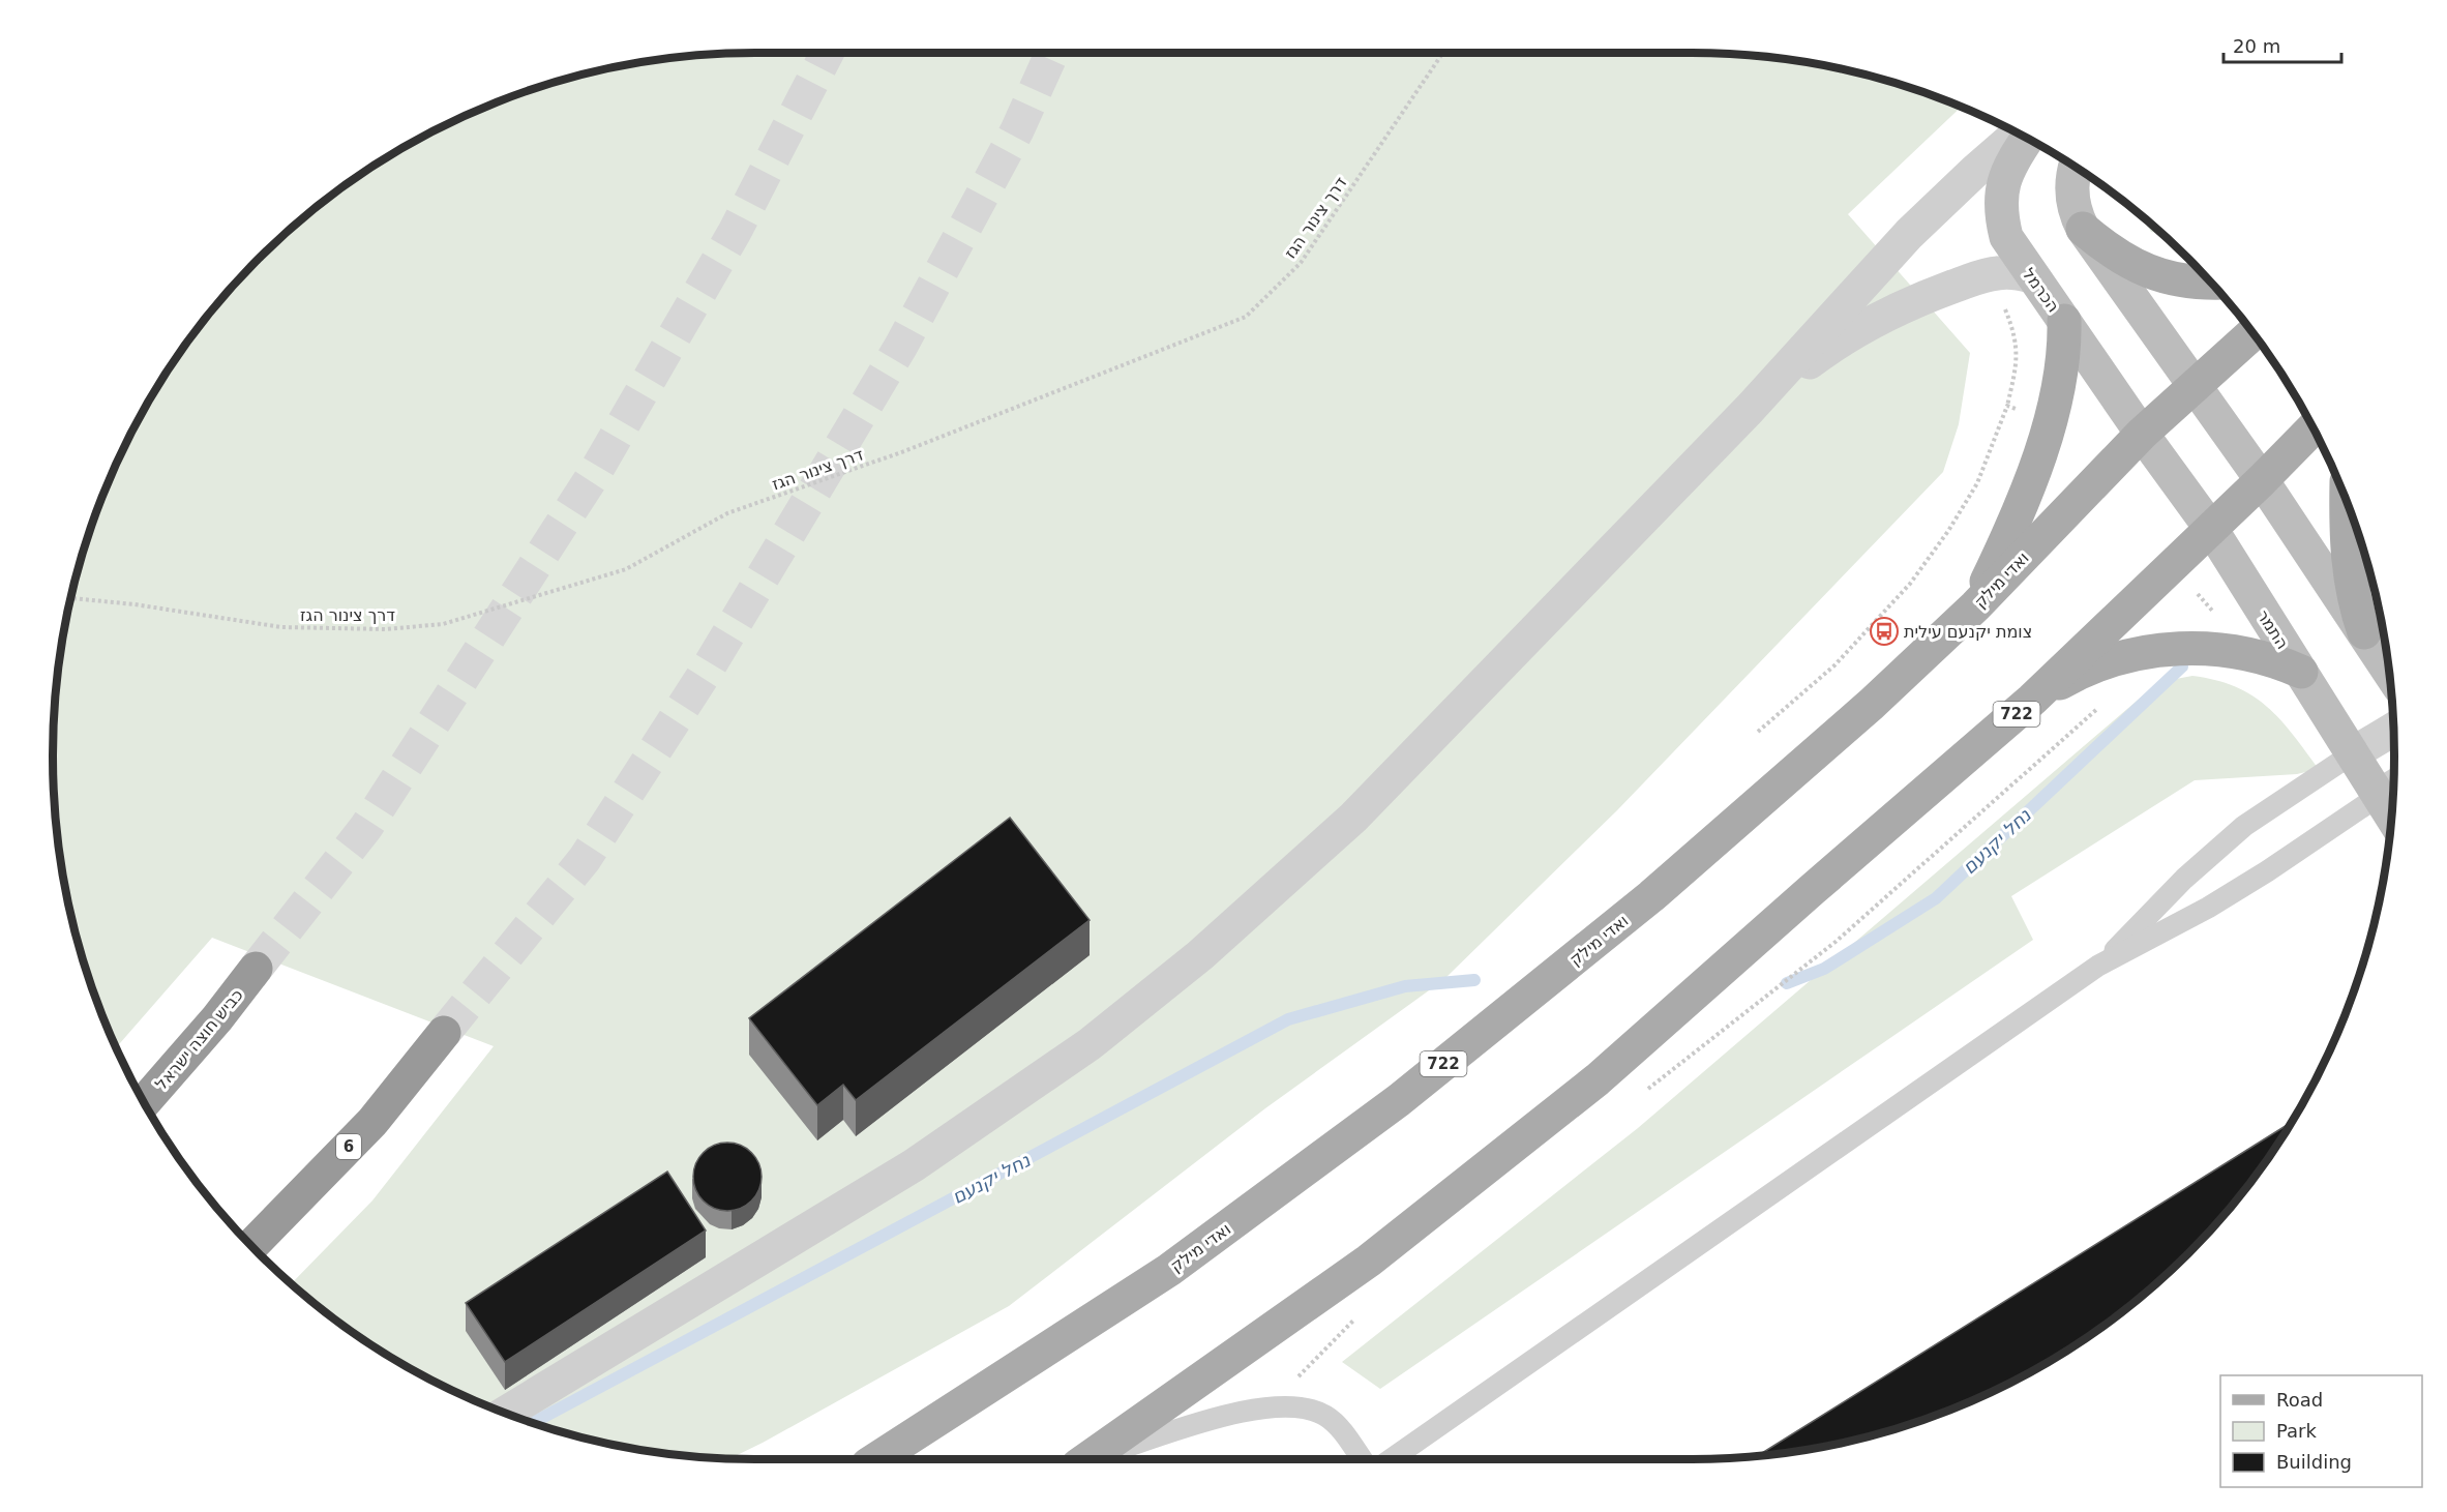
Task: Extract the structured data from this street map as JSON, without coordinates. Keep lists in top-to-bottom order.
{
  "streets": {
    "highway": ["כביש חוצה ישראל", "6"],
    "main road": [
      "הכרמל",
      "ואדי מילק",
      "התמר",
      "722"
    ],
    "path": ["דרך צינור הגז"]
  },
  "crossings": [
    ["הכרמל", "ואדי מילק"],
    ["הכרמל", "התמר"],
    ["ואדי מילק", "התמר"],
    ["התמר", "722"]
  ],
  "water": ["נחל יקנעם"],
  "places": {
    "bus stop": ["צומת יקנעם עילית"]
  },
  "legend": ["Road", "Park", "Building"],
  "scale_bar": "20 m"
}
